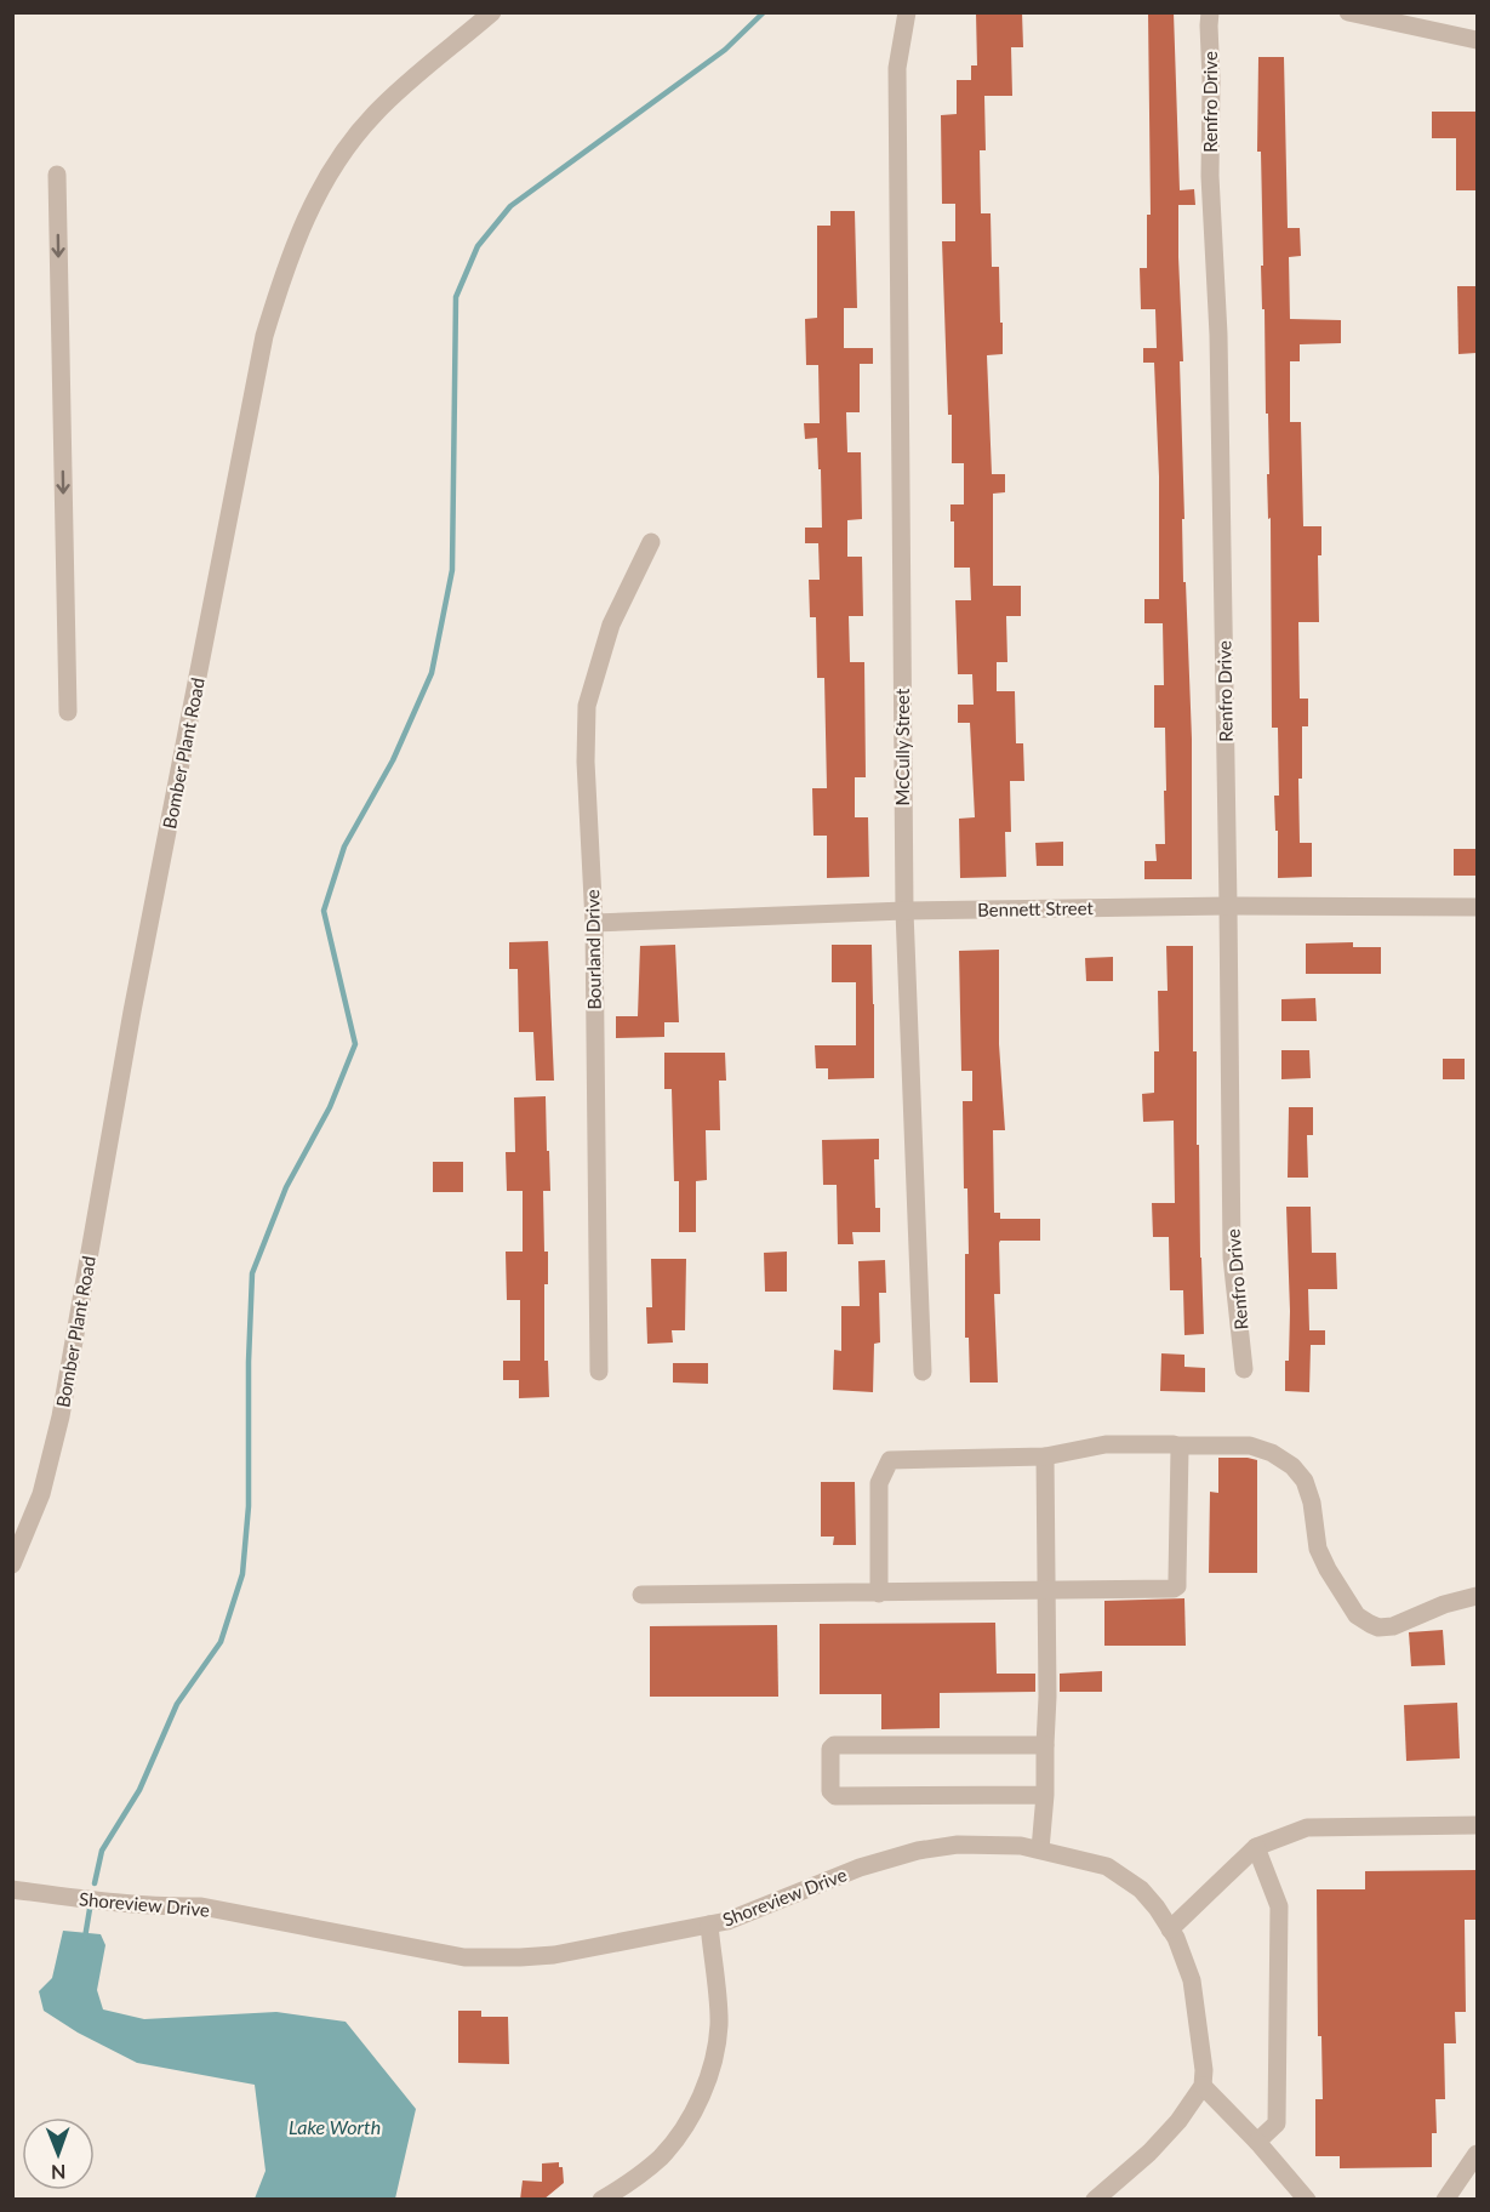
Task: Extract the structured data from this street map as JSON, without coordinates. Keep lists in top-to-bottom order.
{
  "streets": {
    "street": [
      "Renfro Drive",
      "McCully Street",
      "Bomber Plant Road",
      "Bennett Street",
      "Bourland Drive",
      "Shoreview Drive"
    ]
  },
  "crossings": [
    ["Renfro Drive", "Bennett Street"],
    ["McCully Street", "Bennett Street"],
    ["Bennett Street", "Bourland Drive"]
  ],
  "water": ["Lake Worth"],
  "north": "bottom"
}
